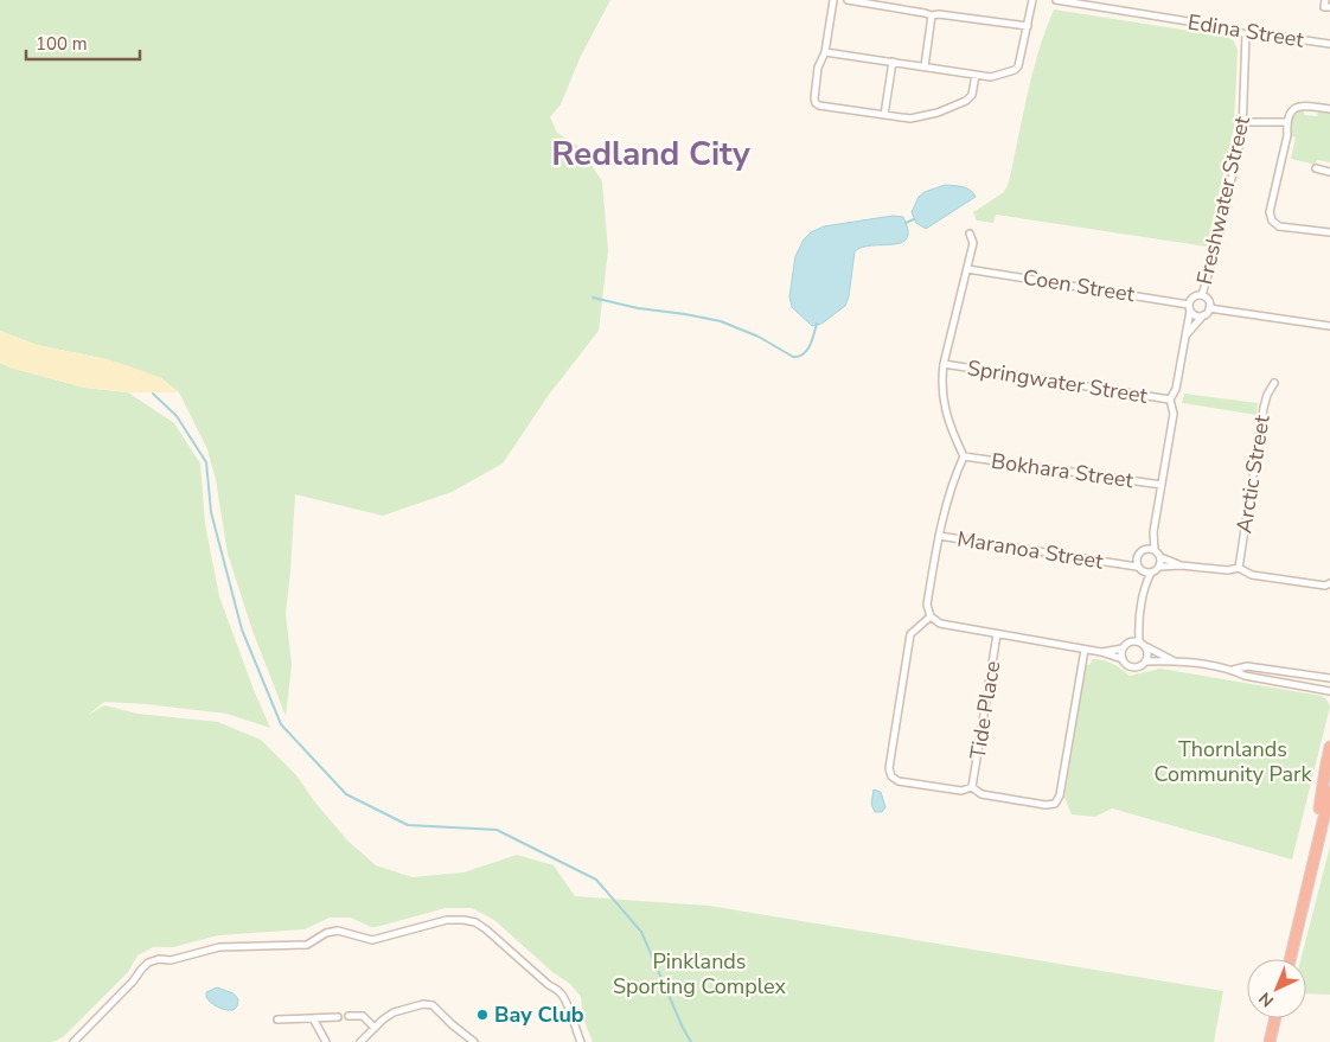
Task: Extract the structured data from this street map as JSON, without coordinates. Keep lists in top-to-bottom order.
{
  "streets": {
    "street": [
      "Edina Street",
      "Freshwater Street",
      "Coen Street",
      "Springwater Street",
      "Bokhara Street",
      "Arctic Street",
      "Maranoa Street",
      "Tide Place"
    ]
  },
  "crossings": [
    ["Edina Street", "Freshwater Street"],
    ["Freshwater Street", "Coen Street"],
    ["Freshwater Street", "Springwater Street"],
    ["Freshwater Street", "Bokhara Street"],
    ["Freshwater Street", "Maranoa Street"]
  ],
  "districts": ["Redland City"],
  "parks": ["Thornlands Community Park", "Pinklands Sporting Complex"],
  "places": ["Bay Club"],
  "scale_bar": "100 m",
  "north": "bottom left"
}
